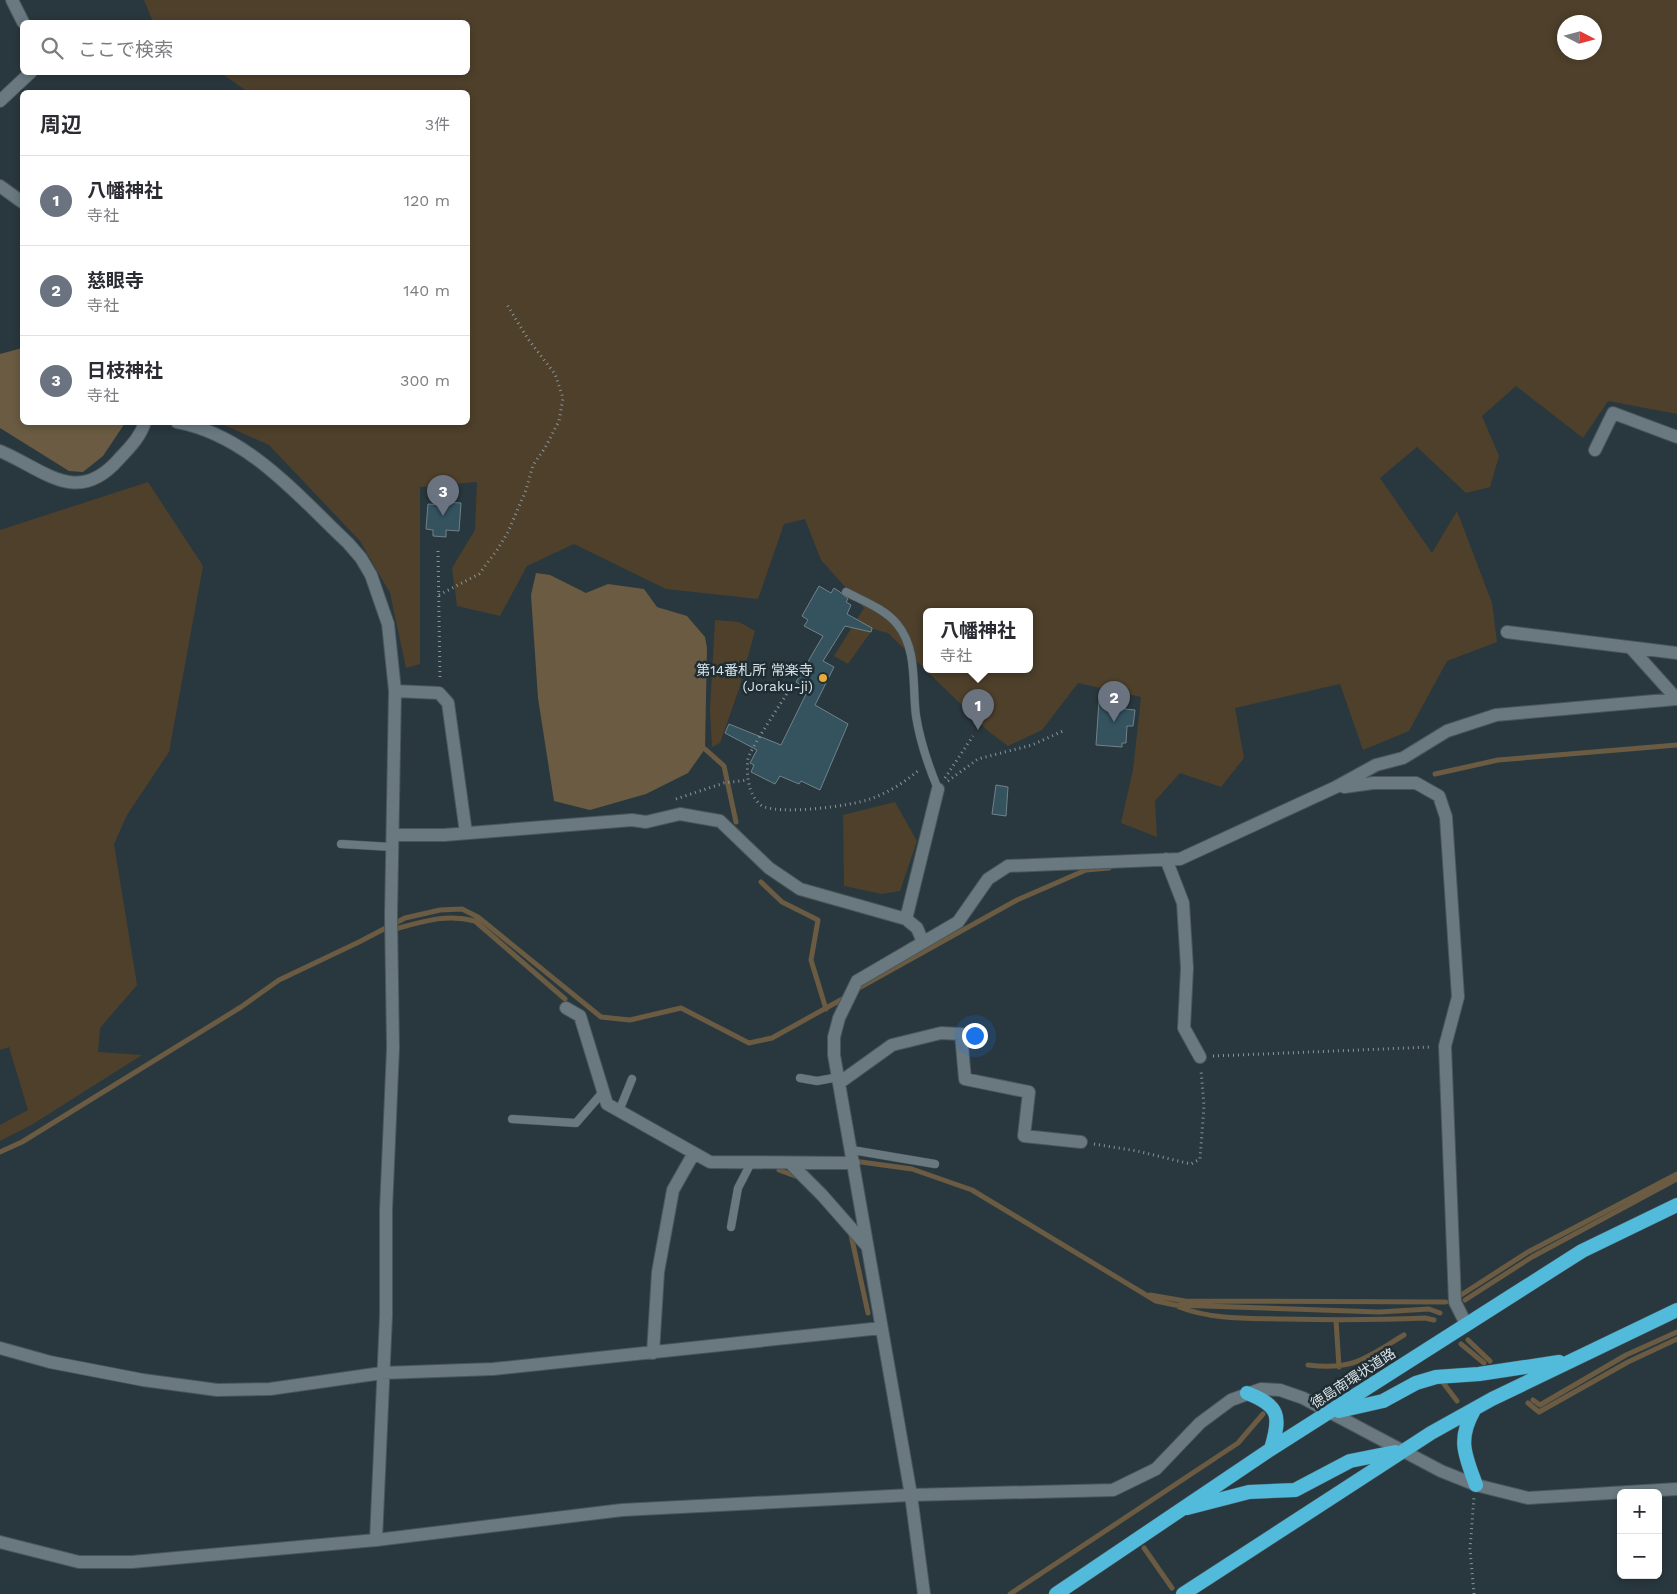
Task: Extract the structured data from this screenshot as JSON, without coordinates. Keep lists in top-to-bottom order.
{
  "streets": {
    "highway": ["徳島南環状道路"]
  },
  "places": ["第14番札所 常楽寺 (Joraku-ji)"],
  "north": "right",
  "page": {
    "search": "ここで検索",
    "heading": ["周辺", "3件"],
    "list": [
      {
        "mark": "1",
        "name": "八幡神社",
        "note": "寺社",
        "value": "120 m"
      },
      {
        "mark": "2",
        "name": "慈眼寺",
        "note": "寺社",
        "value": "140 m"
      },
      {
        "mark": "3",
        "name": "日枝神社",
        "note": "寺社",
        "value": "300 m"
      }
    ],
    "pins": ["3", "2", "1"],
    "popup": ["八幡神社", "寺社"],
    "map_buttons": ["+", "−"]
  }
}
